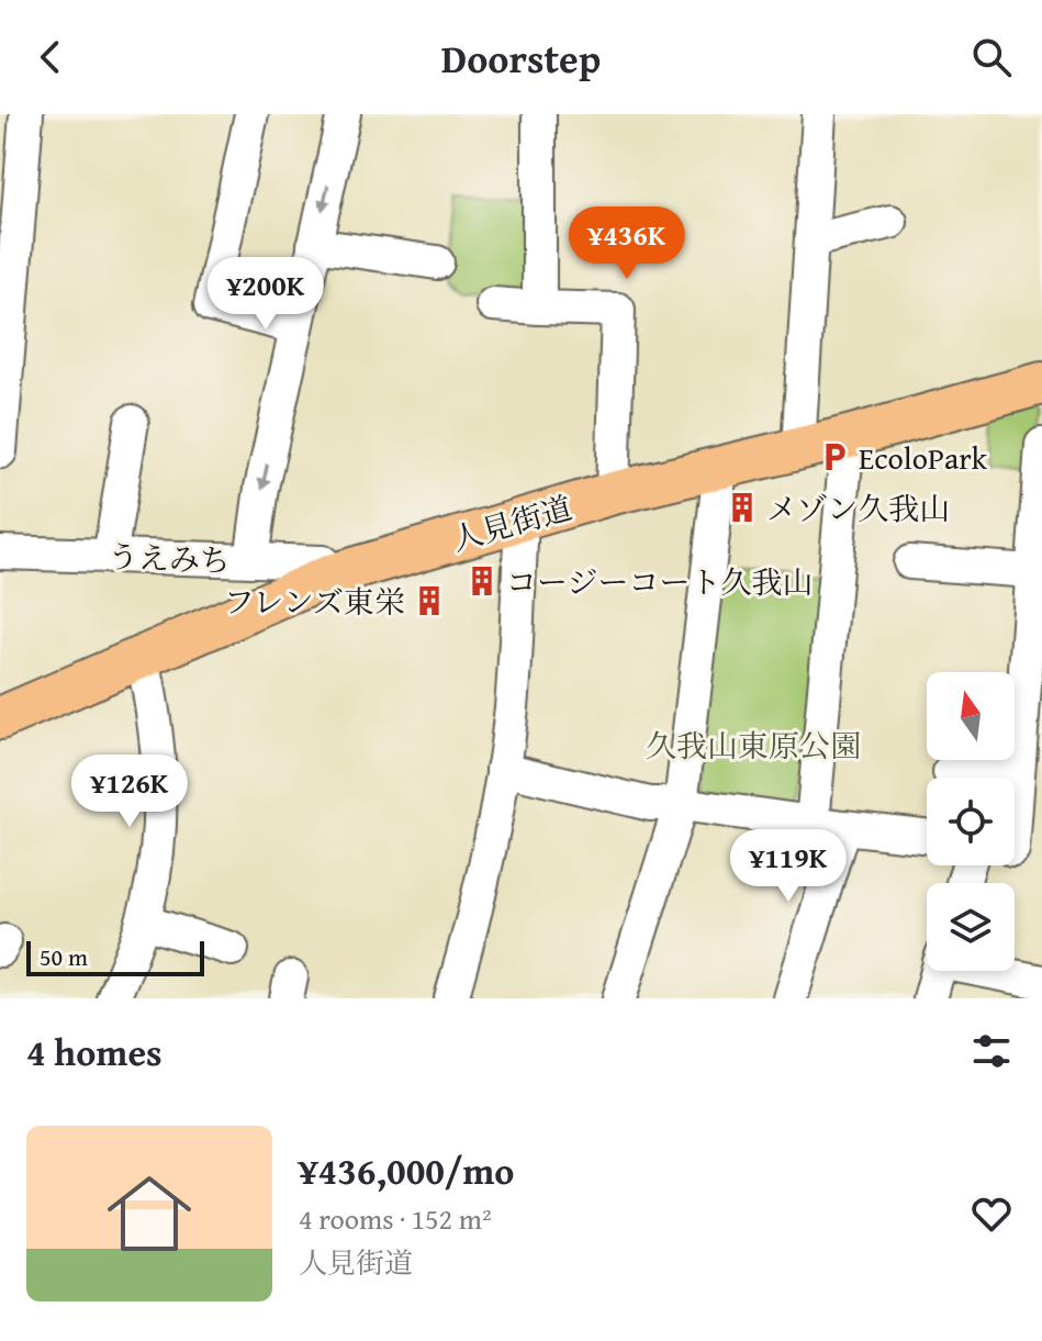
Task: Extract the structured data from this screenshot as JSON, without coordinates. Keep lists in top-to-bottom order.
{
  "streets": {
    "main road": ["人見街道"],
    "street": ["うえみち"]
  },
  "crossings": [
    ["人見街道", "うえみち"]
  ],
  "parks": ["久我山東原公園"],
  "places": {
    "parking": ["EcoloPark"],
    "building": ["メゾン久我山", "コージーコート久我山", "フレンズ東栄"]
  },
  "scale_bar": "50 m",
  "north": "top",
  "page": {
    "header": "Doorstep",
    "price": [
      "¥436K",
      "¥200K",
      "¥126K",
      "¥119K"
    ],
    "scale": "50 m",
    "heading": "4 homes",
    "list": [
      {
        "name": "¥436,000/mo",
        "note": "4 rooms · 152 m² · 人見街道"
      }
    ]
  }
}
